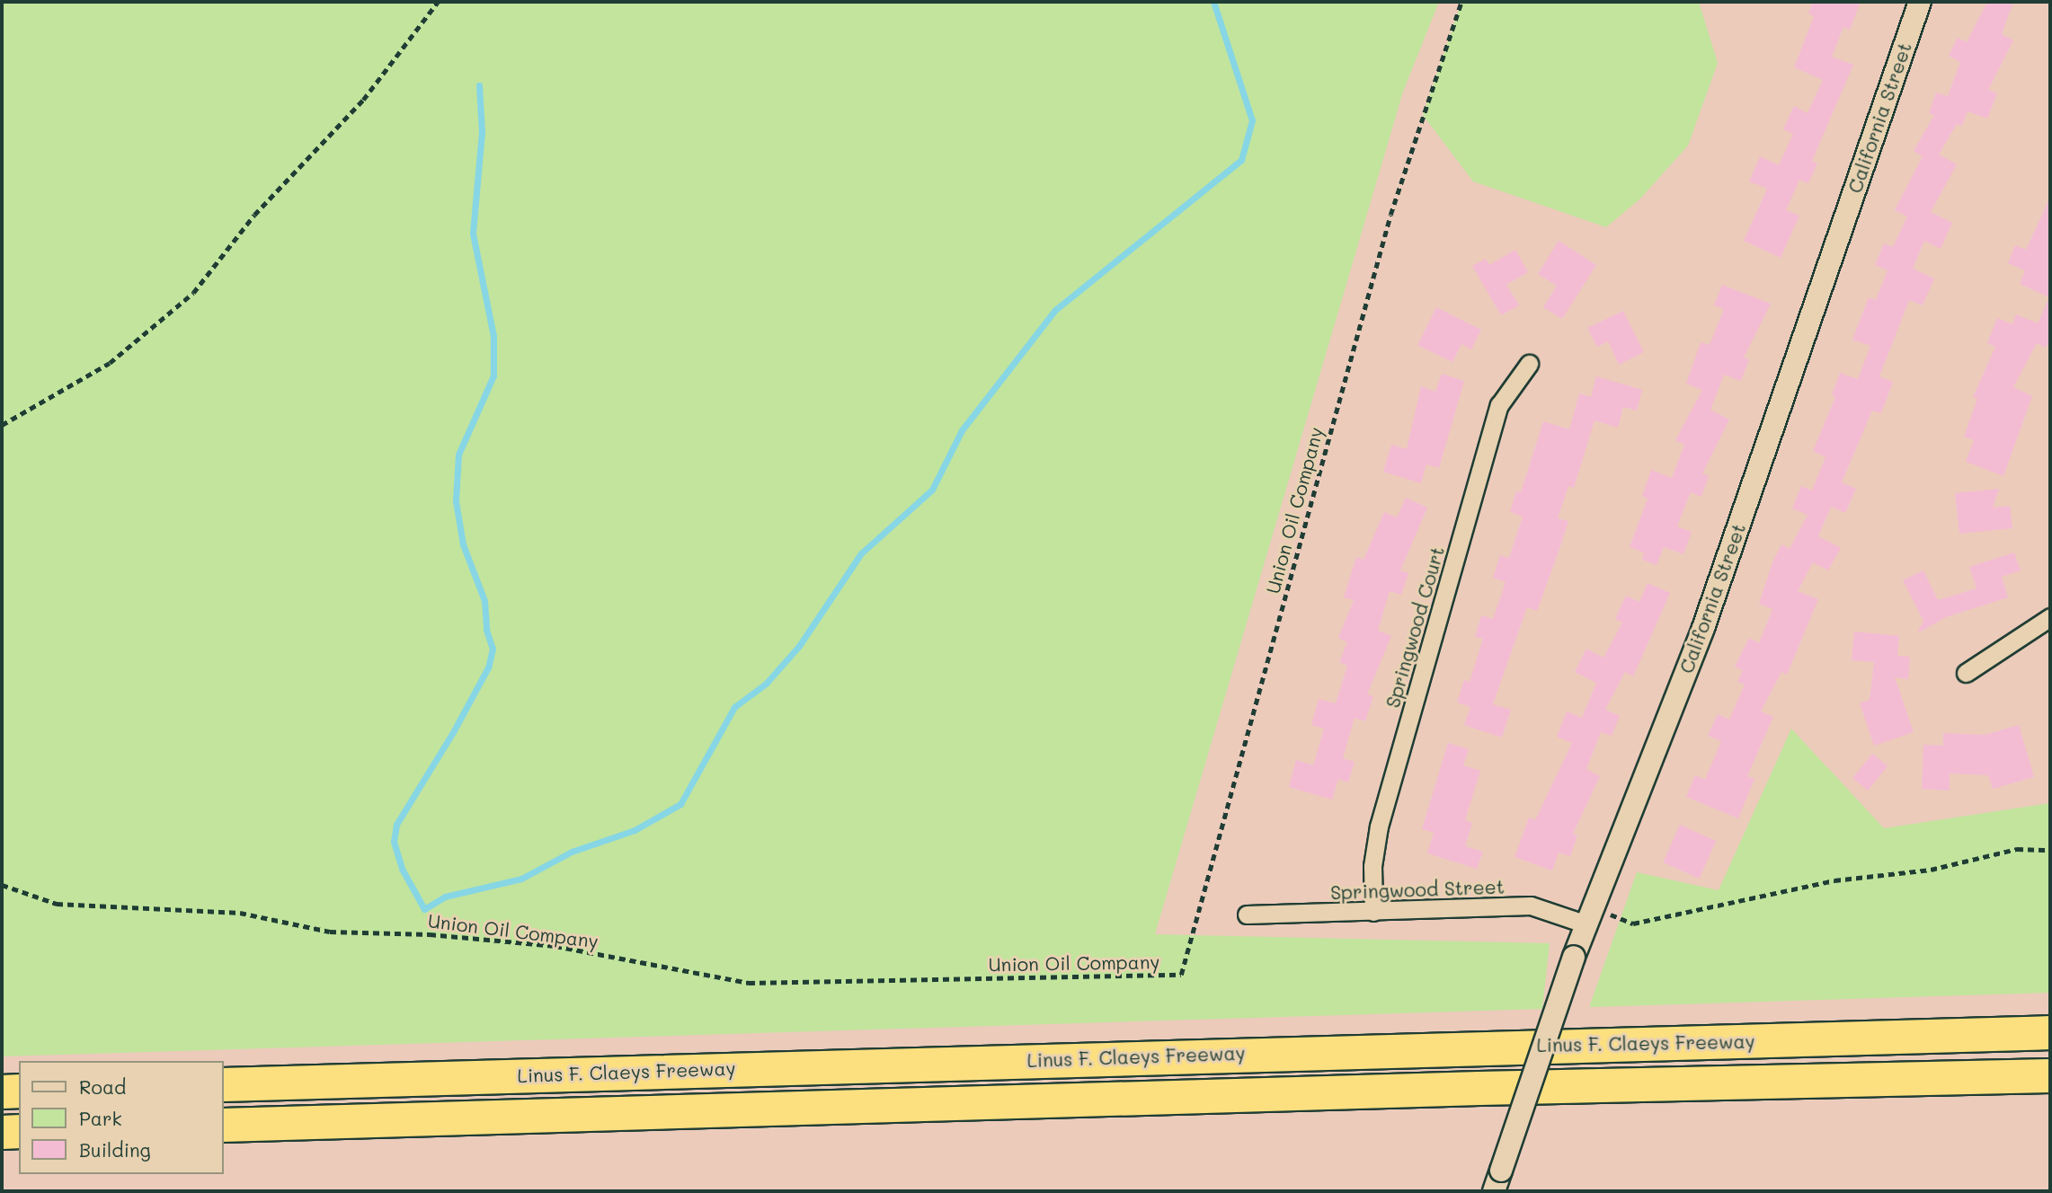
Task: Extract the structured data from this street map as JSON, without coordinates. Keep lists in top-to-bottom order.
{
  "streets": {
    "highway": ["Linus F. Claeys Freeway"],
    "street": ["California Street", "Springwood Court", "Springwood Street"],
    "path": ["Union Oil Company"]
  },
  "crossings": [
    ["California Street", "Springwood Street"],
    ["Springwood Court", "Springwood Street"]
  ],
  "legend": ["Road", "Park", "Building"]
}
